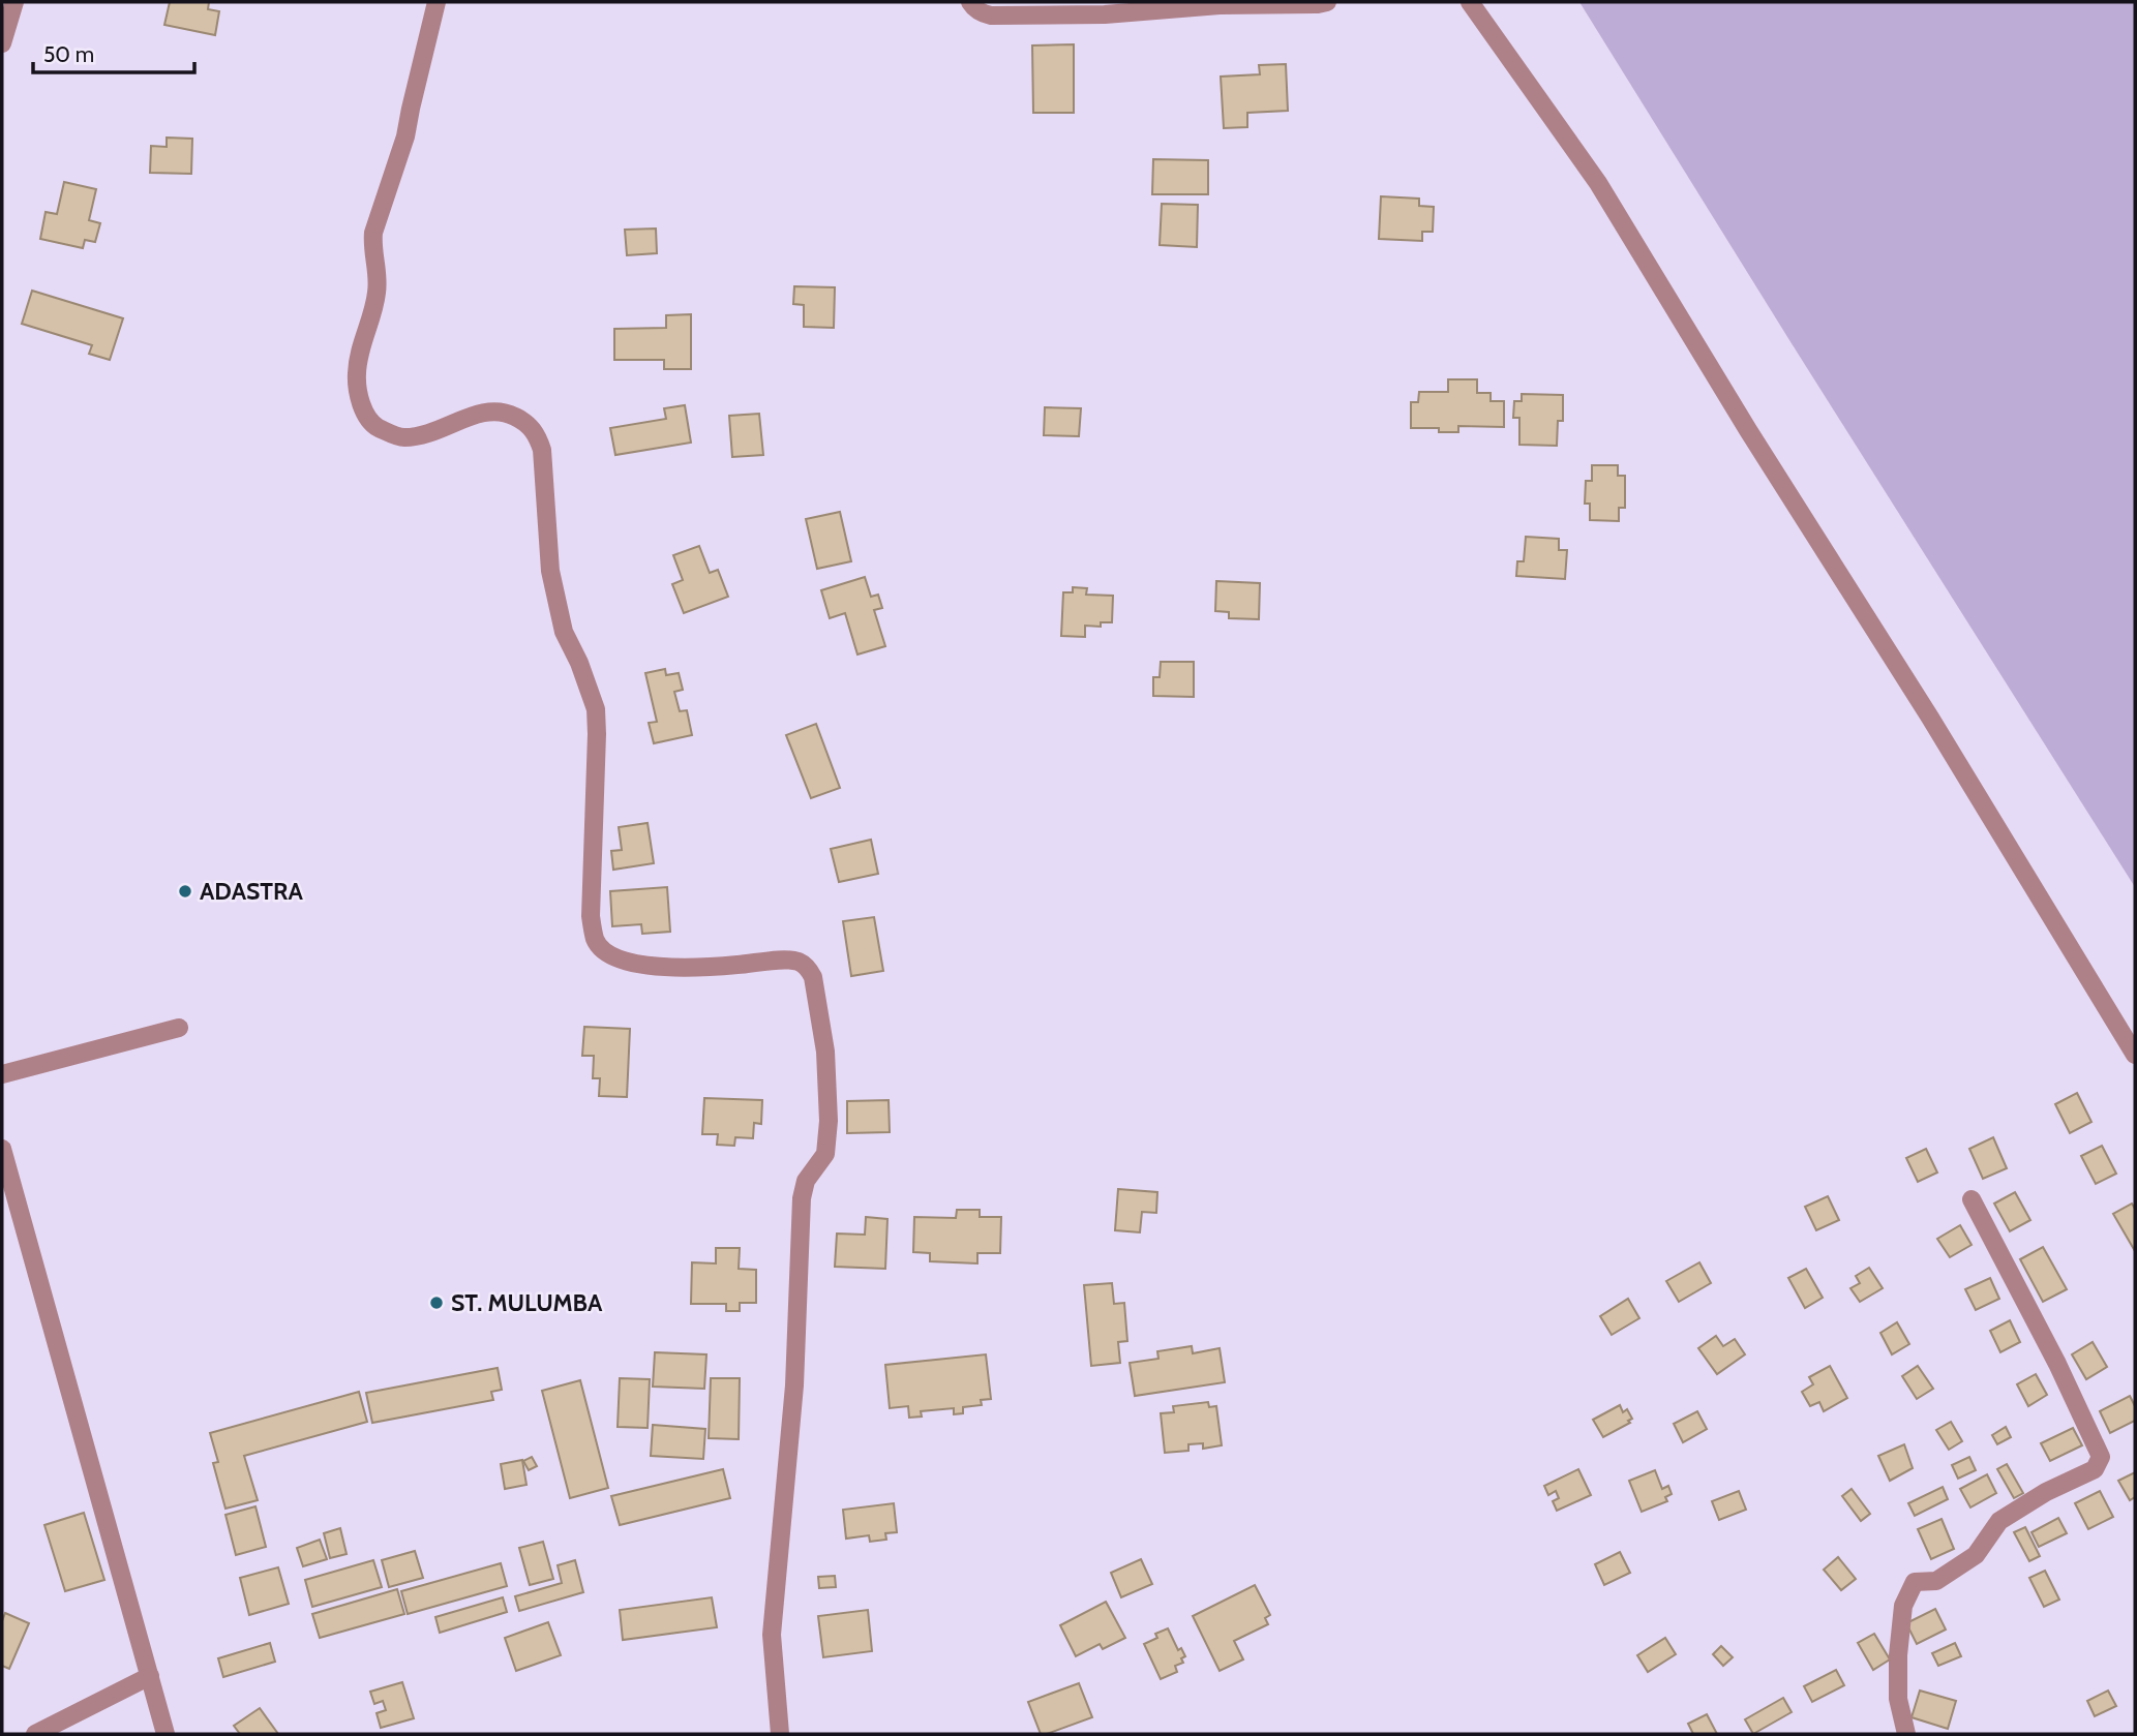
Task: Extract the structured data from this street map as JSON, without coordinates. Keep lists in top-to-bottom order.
{
  "places": ["ADASTRA", "ST. MULUMBA"],
  "scale_bar": "50 m"
}
